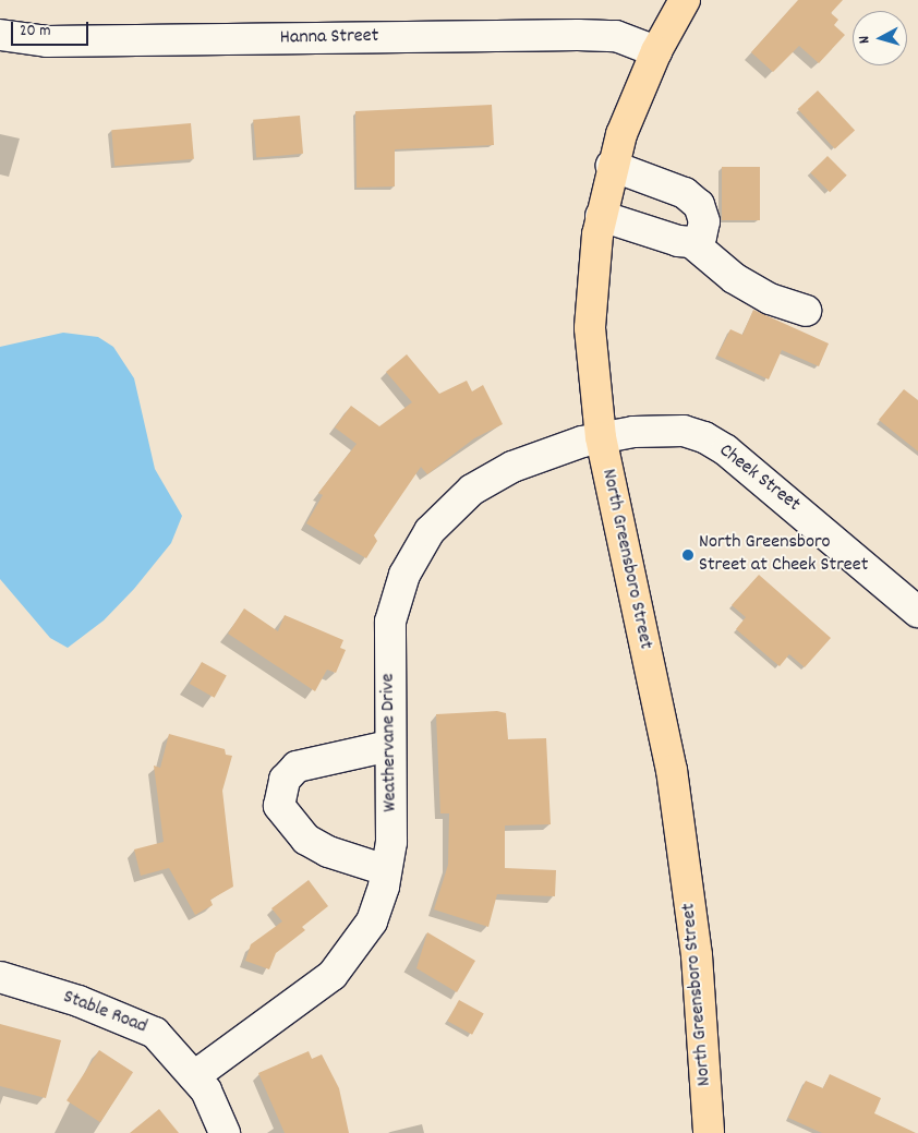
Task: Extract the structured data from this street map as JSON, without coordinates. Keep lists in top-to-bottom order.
{
  "streets": {
    "main road": ["North Greensboro Street"],
    "street": [
      "Hanna Street",
      "Cheek Street",
      "Weathervane Drive",
      "Stable Road"
    ]
  },
  "crossings": [
    ["Hanna Street", "North Greensboro Street"],
    ["Cheek Street", "North Greensboro Street"],
    ["Cheek Street", "Weathervane Drive"],
    ["North Greensboro Street", "Weathervane Drive"],
    ["Weathervane Drive", "Stable Road"]
  ],
  "places": ["North Greensboro Street at Cheek Street"],
  "scale_bar": "20 m",
  "north": "left"
}
